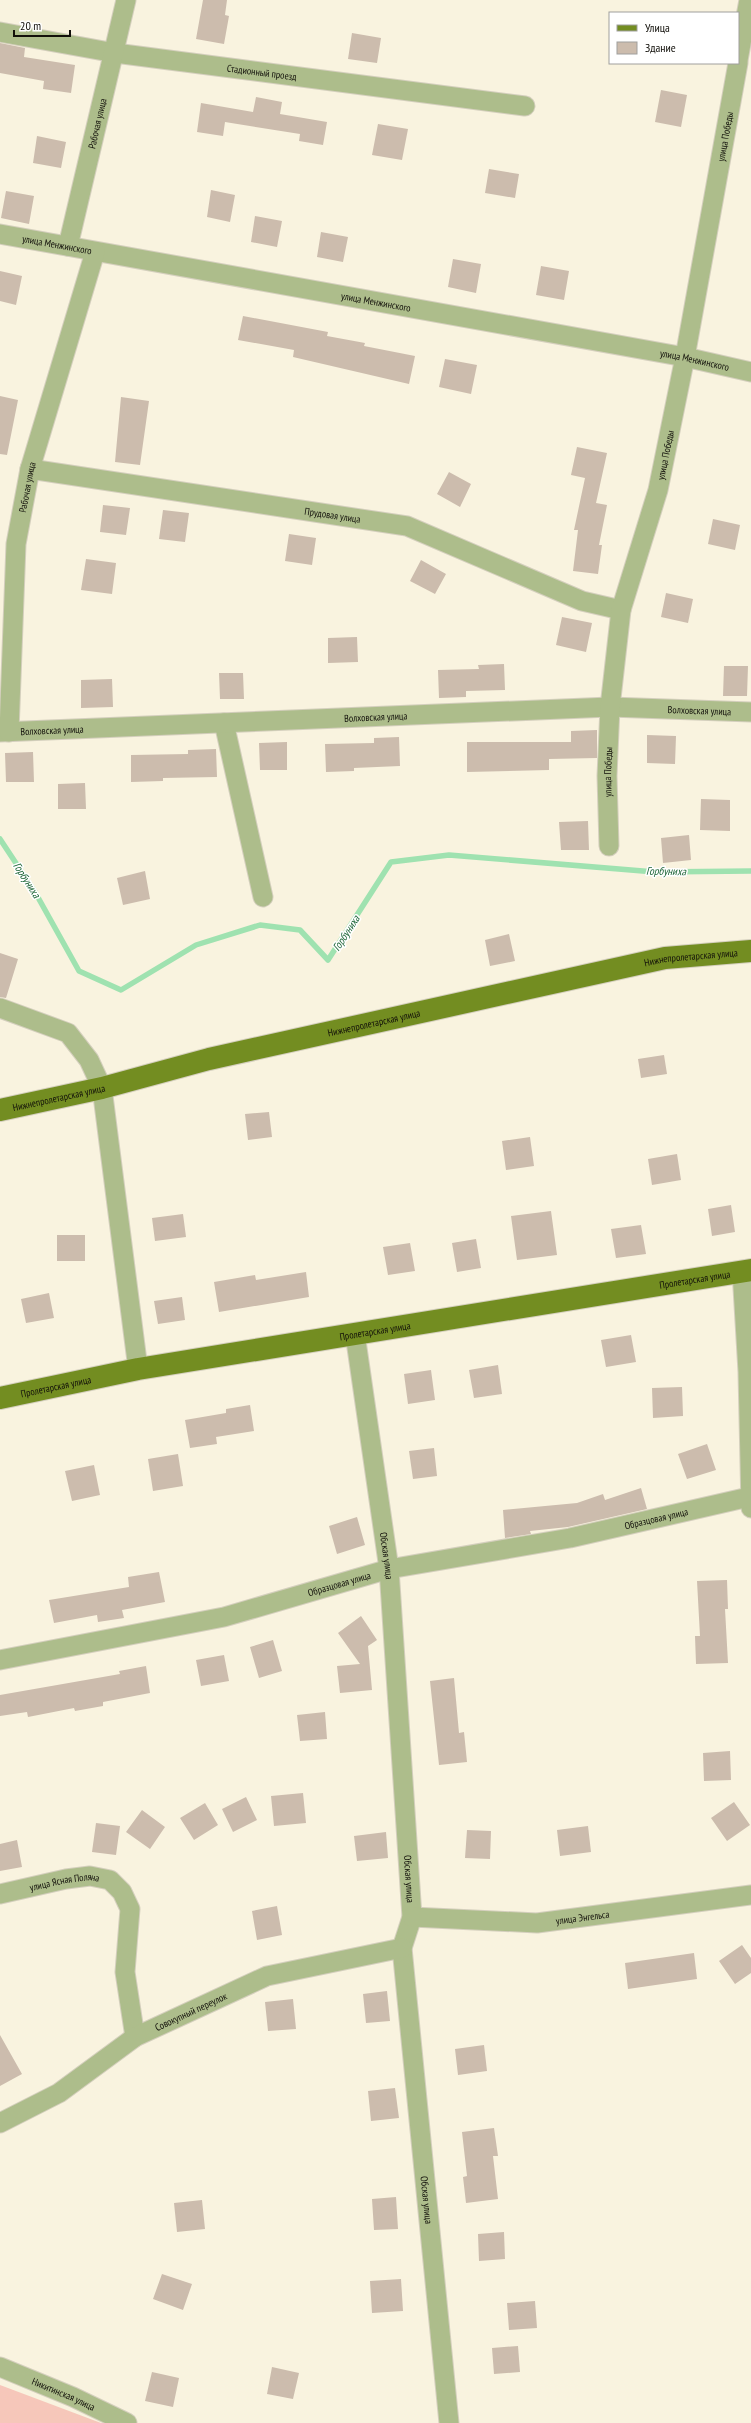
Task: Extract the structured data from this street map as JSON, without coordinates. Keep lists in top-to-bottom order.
{
  "streets": {
    "main road": ["Нижнепролетарская улица", "Пролетарская улица"],
    "street": [
      "Стадионный проезд",
      "Рабочая улица",
      "улица Победы",
      "улица Менжинского",
      "Прудовая улица",
      "Волховская улица",
      "Образцовая улица",
      "Обская улица",
      "улица Ясная Поляна",
      "улица Энгельса",
      "Совокупный переулок",
      "Никитинская улица"
    ]
  },
  "crossings": [
    ["Стадионный проезд", "Рабочая улица"],
    ["Рабочая улица", "улица Менжинского"],
    ["Рабочая улица", "Прудовая улица"],
    ["Рабочая улица", "Волховская улица"],
    ["улица Победы", "улица Менжинского"],
    ["улица Победы", "Прудовая улица"],
    ["улица Победы", "Волховская улица"],
    ["Пролетарская улица", "Обская улица"],
    ["Образцовая улица", "Обская улица"],
    ["Обская улица", "улица Энгельса"],
    ["Обская улица", "Совокупный переулок"],
    ["улица Ясная Поляна", "Совокупный переулок"]
  ],
  "water": ["Горбуниха"],
  "legend": ["Улица", "Здание"],
  "scale_bar": "20 m"
}
